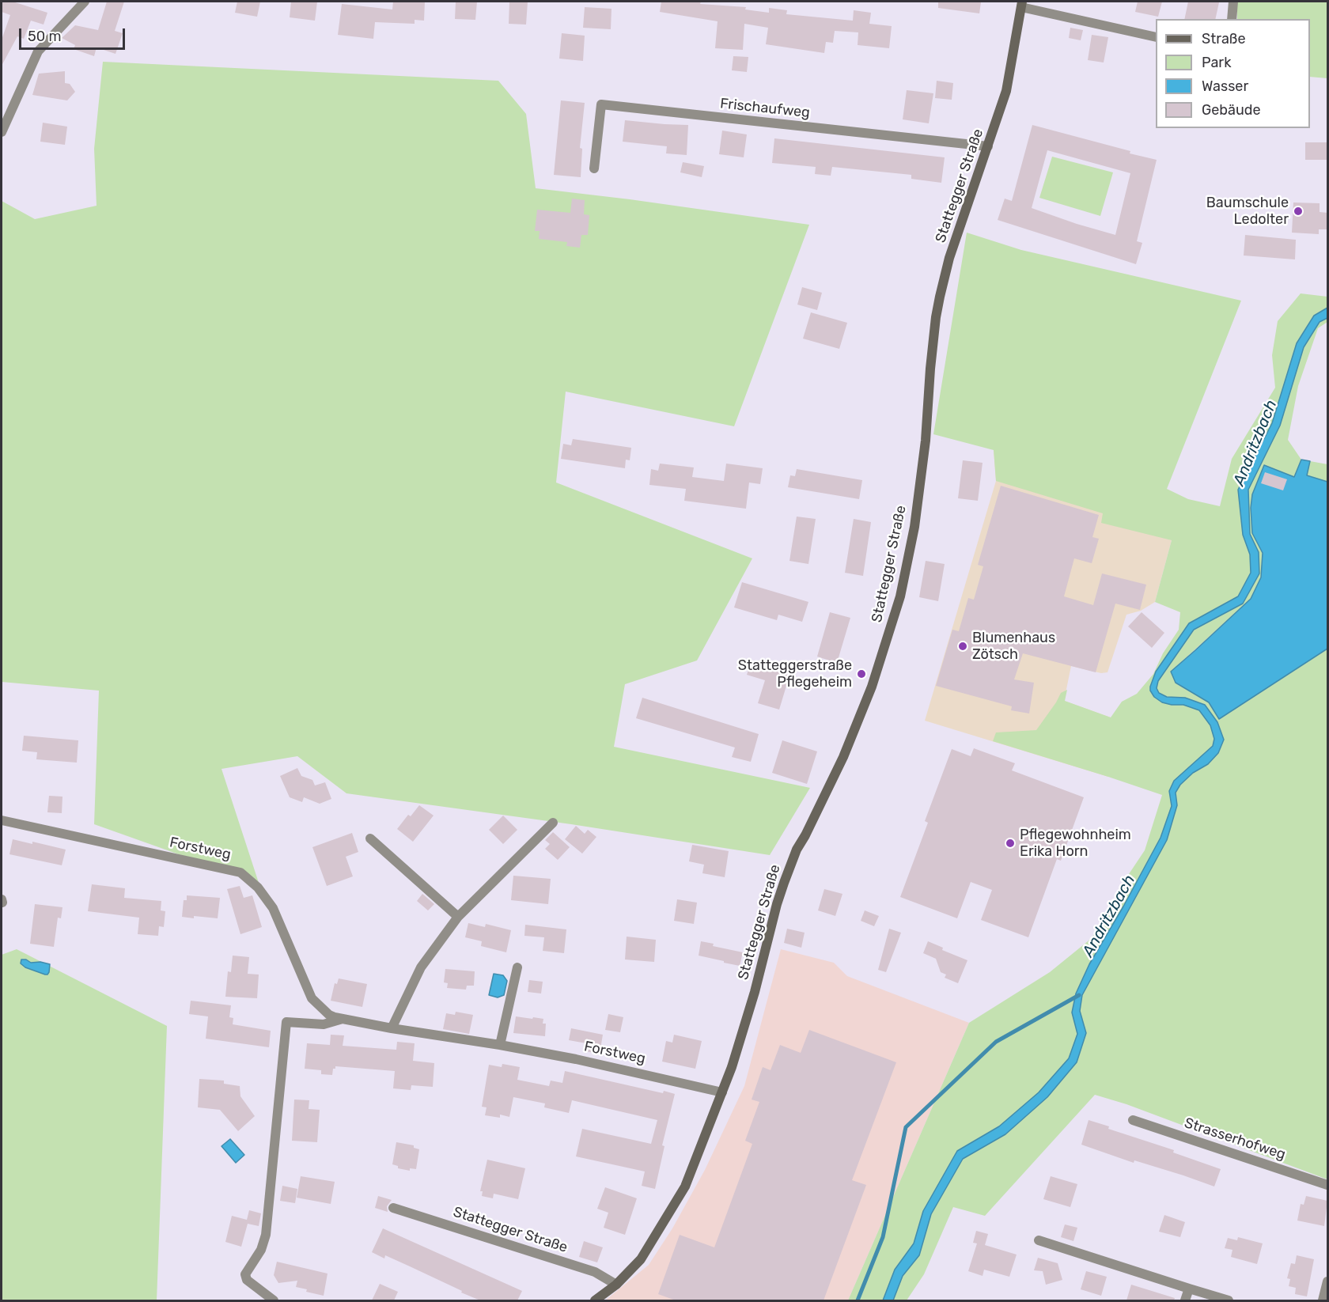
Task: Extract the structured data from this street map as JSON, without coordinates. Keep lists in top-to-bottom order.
{
  "streets": {
    "main road": ["Stattegger Straße"],
    "street": ["Frischaufweg", "Forstweg", "Strasserhofweg"]
  },
  "crossings": [
    ["Frischaufweg", "Stattegger Straße"],
    ["Stattegger Straße", "Forstweg"]
  ],
  "water": ["Andritzbach"],
  "places": [
    "Baumschule Ledolter",
    "Blumenhaus Zötsch",
    "Statteggerstraße Pflegeheim",
    "Pflegewohnheim Erika Horn"
  ],
  "legend": [
    "Straße",
    "Park",
    "Wasser",
    "Gebäude"
  ],
  "scale_bar": "50 m"
}
